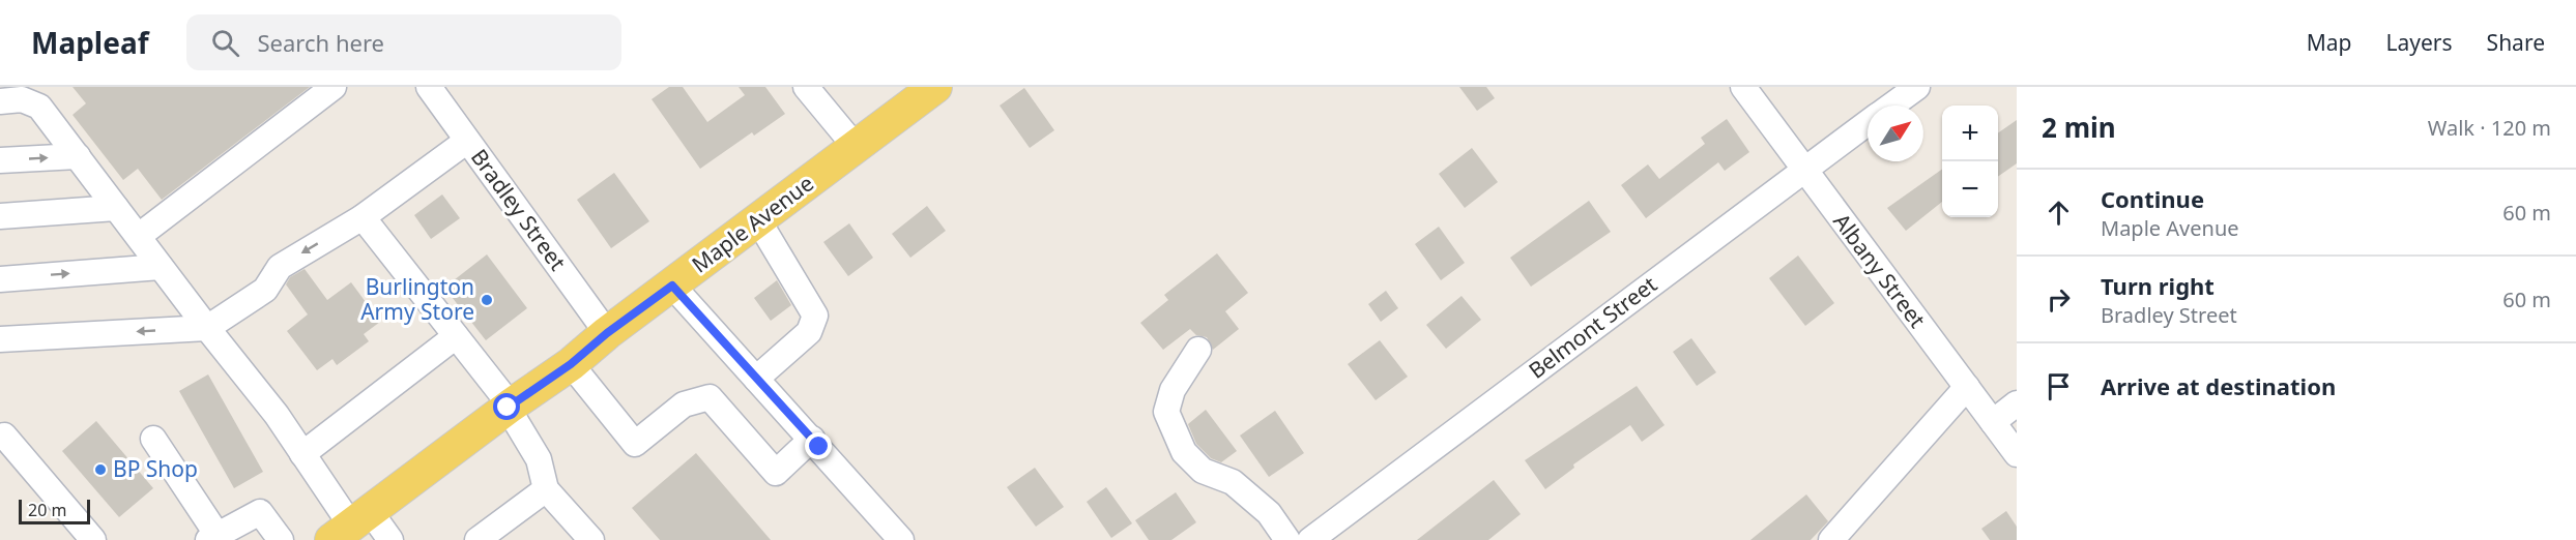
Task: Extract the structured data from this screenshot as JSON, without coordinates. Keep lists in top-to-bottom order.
{
  "streets": {
    "main road": ["Maple Avenue"],
    "street": ["Bradley Street", "Albany Street", "Belmont Street"]
  },
  "crossings": [
    ["Bradley Street", "Maple Avenue"],
    ["Albany Street", "Belmont Street"]
  ],
  "places": ["Burlington Army Store", "BP Shop"],
  "scale_bar": "20 m",
  "north": "top right",
  "page": {
    "header": "Mapleaf",
    "search": "Search here",
    "nav": ["Map", "Layers", "Share"],
    "heading": ["2 min", "Walk · 120 m"],
    "map_buttons": ["+", "−"],
    "list": [
      ["Continue", "Maple Avenue", "60 m"],
      ["Turn right", "Bradley Street", "60 m"],
      "Arrive at destination"
    ],
    "scale": "20 m"
  }
}
